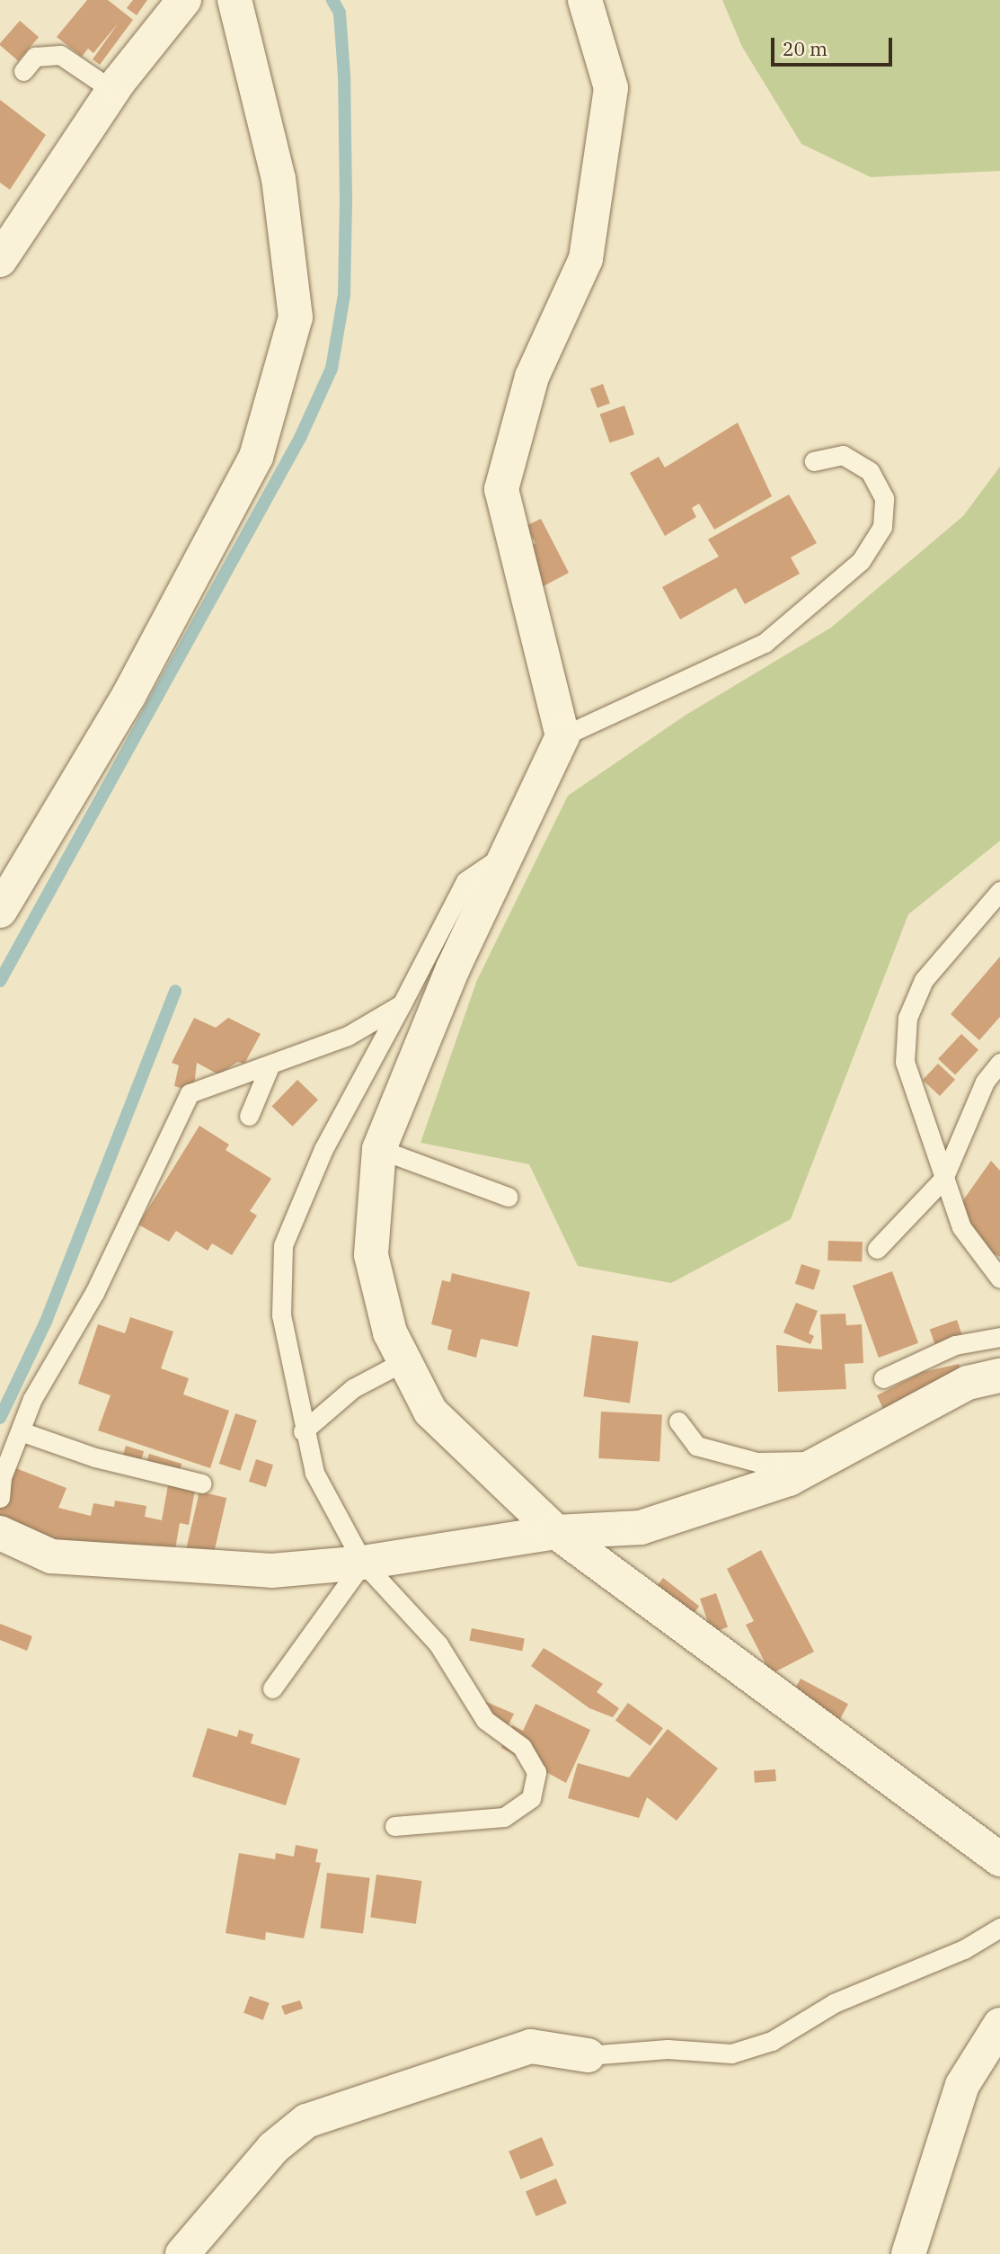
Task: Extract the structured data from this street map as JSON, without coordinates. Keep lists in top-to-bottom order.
{
  "scale_bar": "20 m"
}
